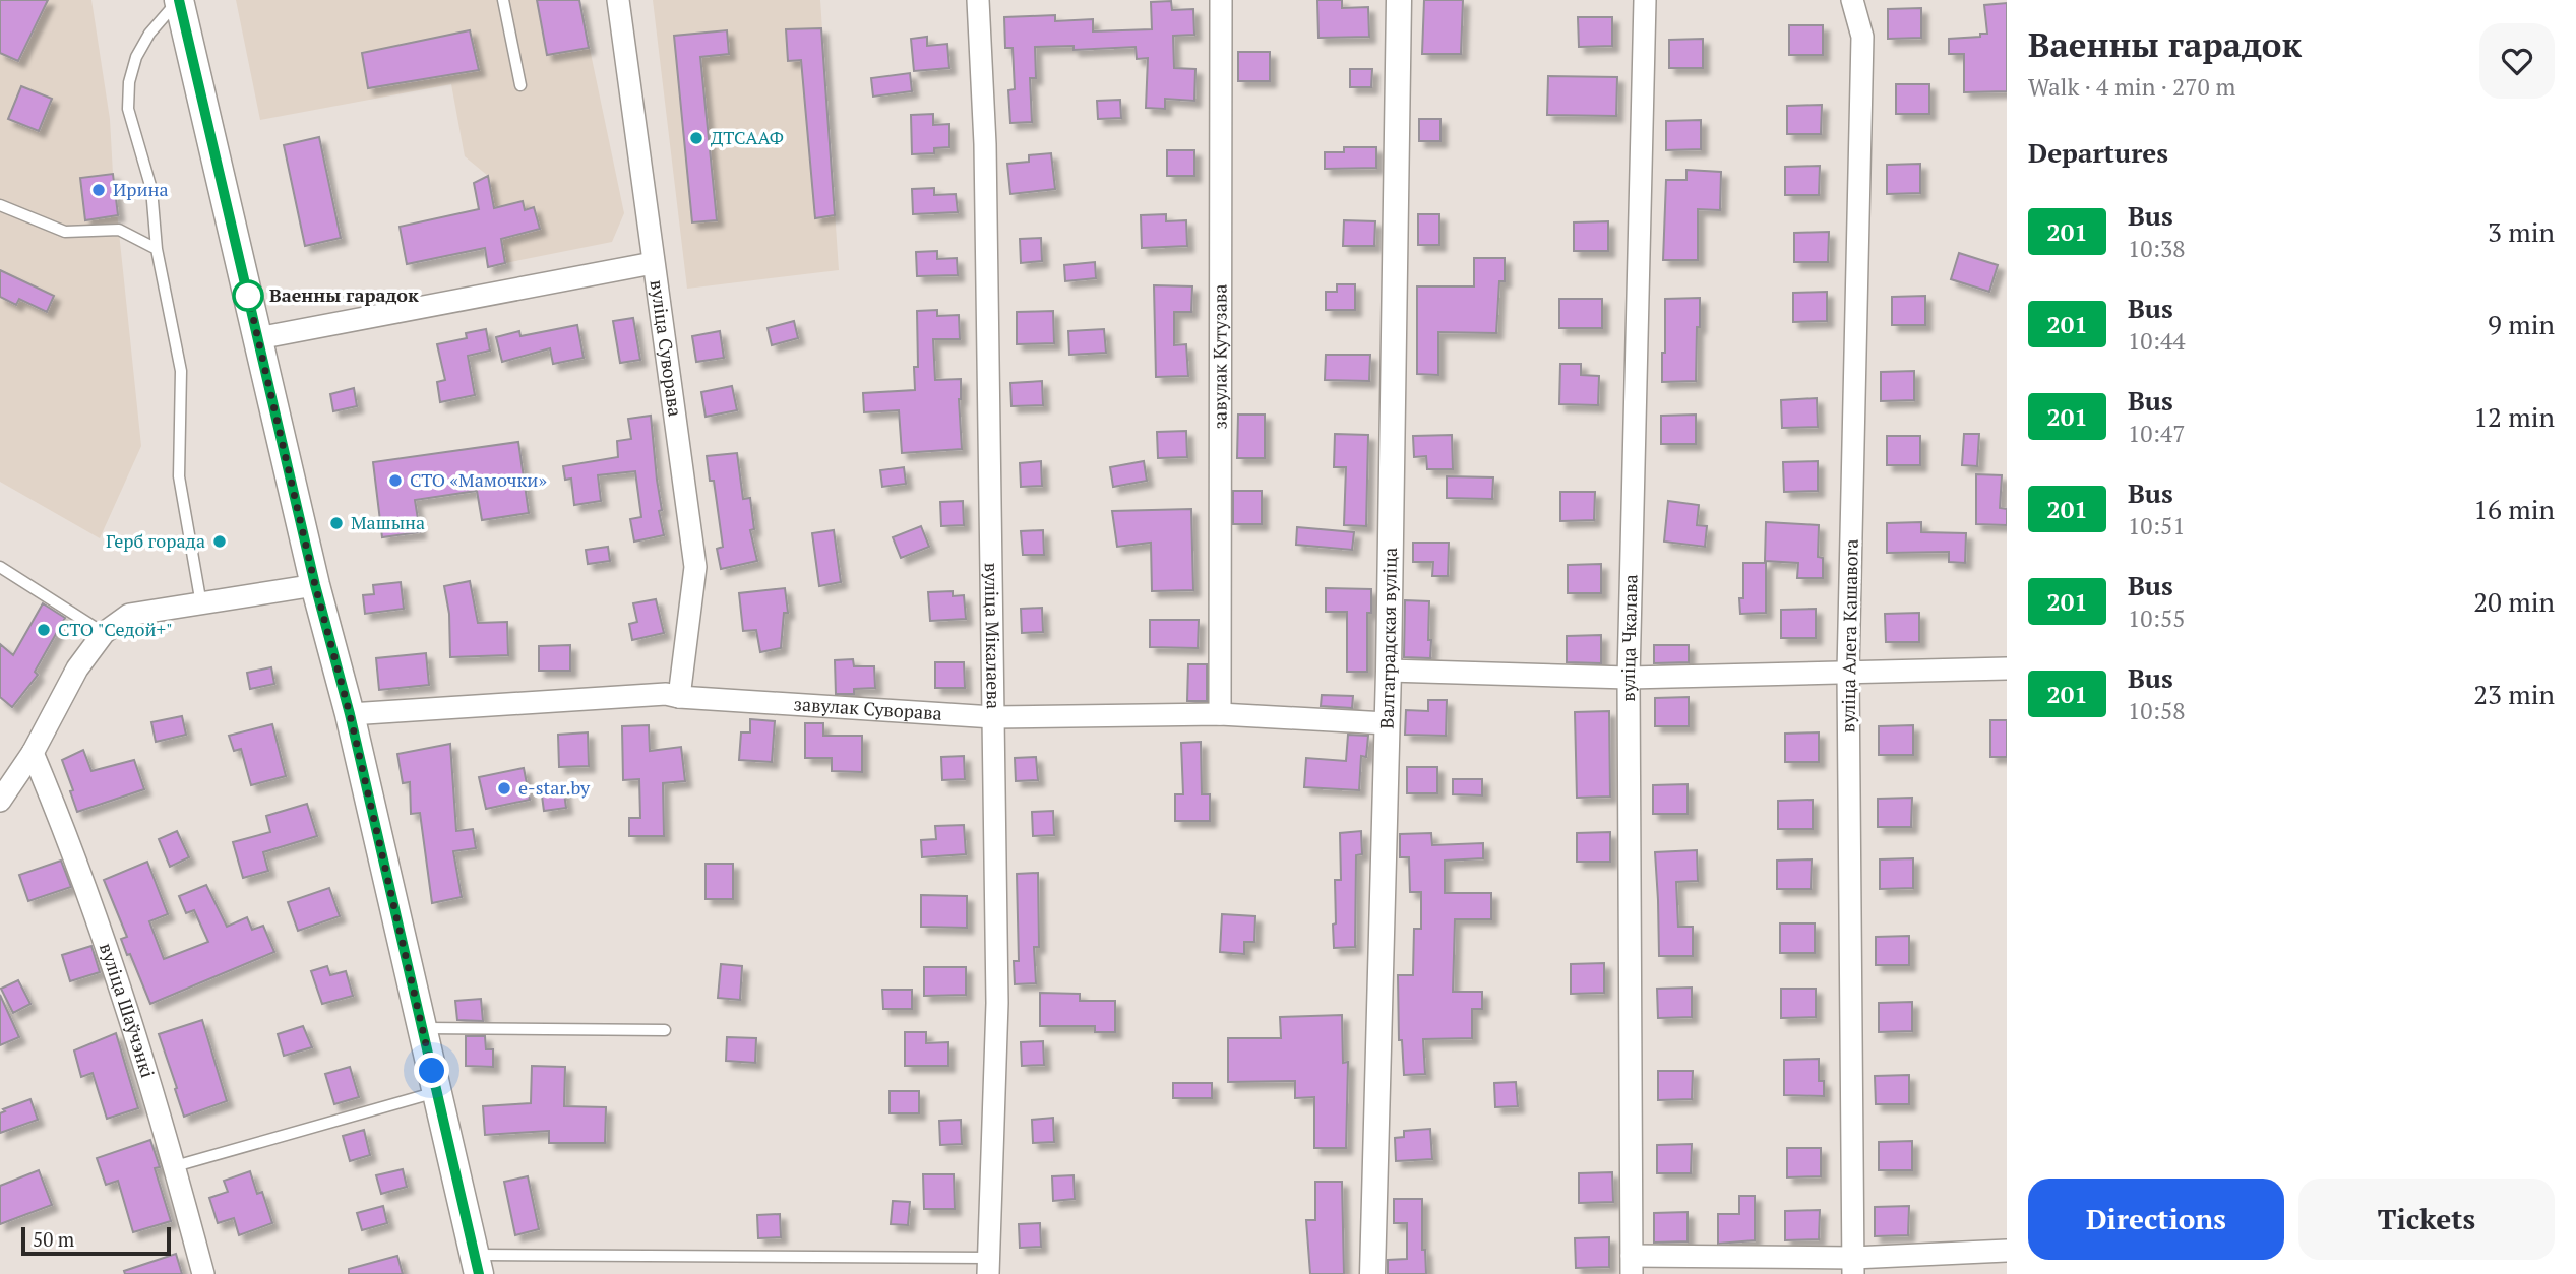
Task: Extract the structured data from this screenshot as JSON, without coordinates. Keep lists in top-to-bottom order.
{
  "streets": {
    "street": [
      "вуліца Суворава",
      "завулак Кутузава",
      "вуліца Алега Кашавога",
      "вуліца Мікалаева",
      "Валгаградская вуліца",
      "вуліца Чкалава",
      "завулак Суворава",
      "вуліца Шаўчэнкі"
    ]
  },
  "crossings": [
    ["вуліца Суворава", "завулак Суворава"],
    ["завулак Кутузава", "завулак Суворава"],
    ["вуліца Мікалаева", "завулак Суворава"],
    ["Валгаградская вуліца", "завулак Суворава"]
  ],
  "places": [
    "ДТСААФ",
    "Ирина",
    "Ваенны гарадок",
    "СТО «Мамочки»",
    "Машына",
    "Герб горада",
    "СТО \"Седой+\"",
    "e-star.by"
  ],
  "lines": ["bus line 201"],
  "scale_bar": "50 m",
  "page": {
    "heading": [
      ["Ваенны гарадок", "Walk · 4 min · 270 m"],
      "Departures"
    ],
    "list": [
      {
        "mark": "201",
        "name": "Bus",
        "note": "10:38",
        "value": "3 min"
      },
      {
        "mark": "201",
        "name": "Bus",
        "note": "10:44",
        "value": "9 min"
      },
      {
        "mark": "201",
        "name": "Bus",
        "note": "10:47",
        "value": "12 min"
      },
      {
        "mark": "201",
        "name": "Bus",
        "note": "10:51",
        "value": "16 min"
      },
      {
        "mark": "201",
        "name": "Bus",
        "note": "10:55",
        "value": "20 min"
      },
      {
        "mark": "201",
        "name": "Bus",
        "note": "10:58",
        "value": "23 min"
      }
    ],
    "buttons": ["Directions", "Tickets"],
    "scale": "50 m"
  }
}
